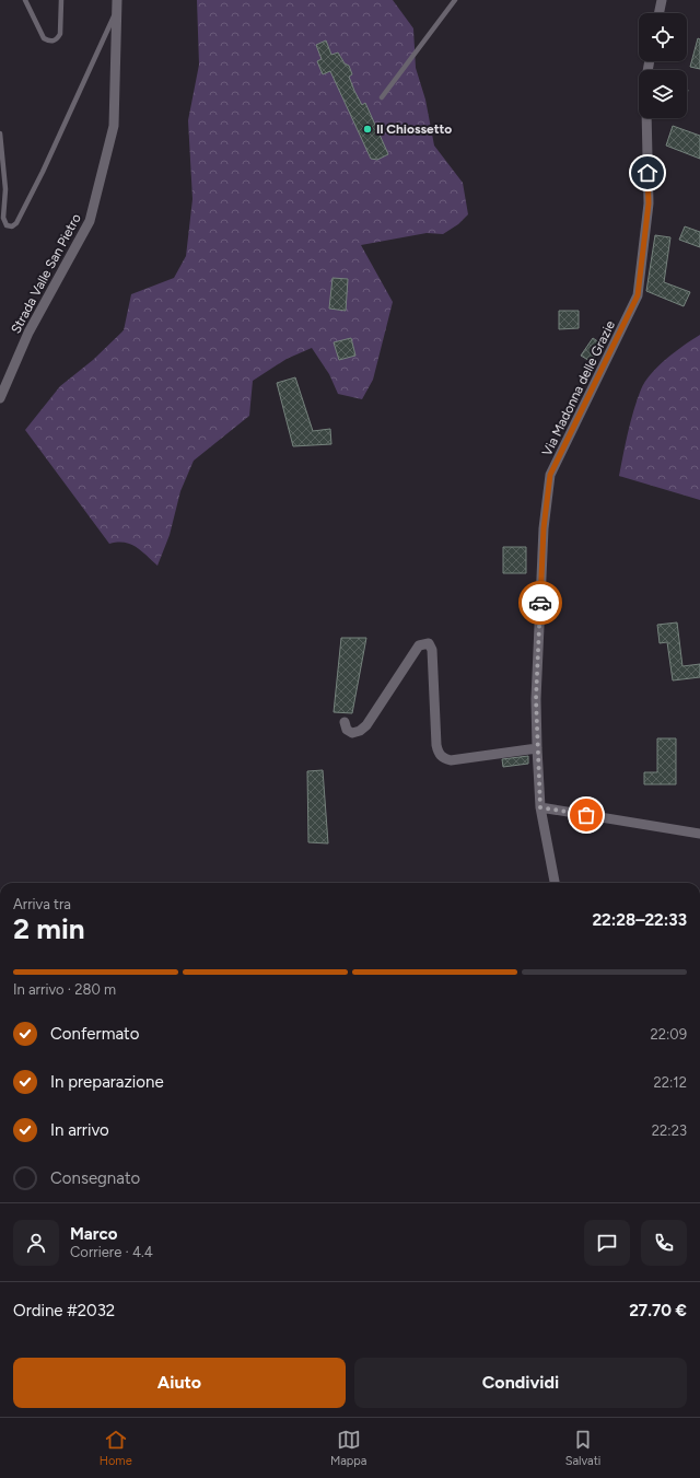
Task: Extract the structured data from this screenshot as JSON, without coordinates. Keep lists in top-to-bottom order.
{
  "streets": {
    "street": ["Strada Valle San Pietro", "Via Madonna delle Grazie"]
  },
  "places": ["Il Chiossetto"],
  "page": {
    "heading": ["2 min", "Arriva tra", "22:28–22:33"],
    "panel": [
      "Marco",
      "Corriere · 4.4",
      "Ordine #2032",
      "27.70 €"
    ],
    "bar": "In arrivo · 280 m",
    "list": [
      ["Confermato", "22:09"],
      ["In preparazione", "22:12"],
      ["In arrivo", "22:23"],
      "Consegnato"
    ],
    "buttons": ["Aiuto", "Condividi"],
    "tabs": ["Home", "Mappa", "Salvati"]
  }
}
